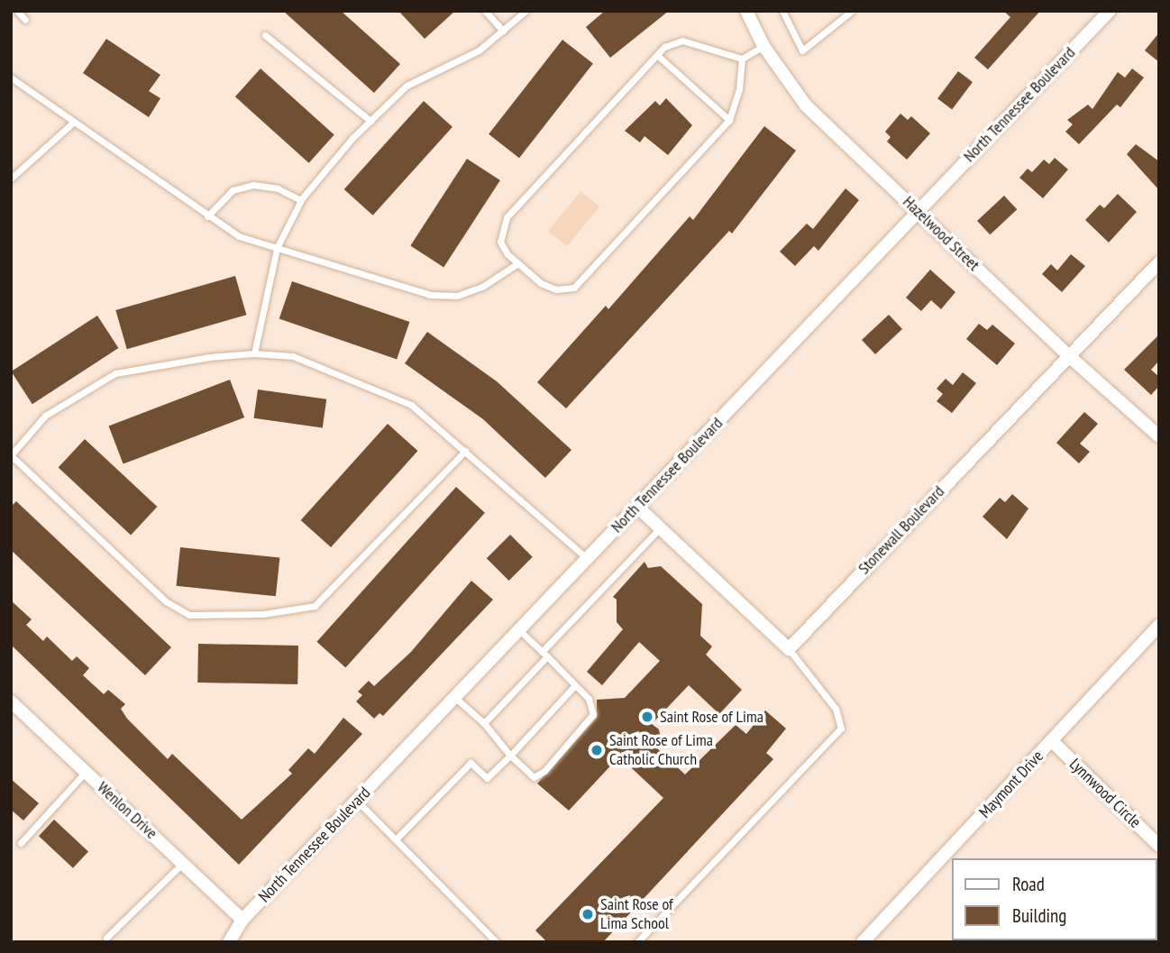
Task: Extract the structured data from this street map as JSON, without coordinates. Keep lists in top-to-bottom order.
{
  "streets": {
    "street": [
      "North Tennessee Boulevard",
      "Hazelwood Street",
      "Stonewall Boulevard",
      "Maymont Drive",
      "Lynnwood Circle",
      "Wenlon Drive"
    ]
  },
  "crossings": [
    ["North Tennessee Boulevard", "Hazelwood Street"],
    ["North Tennessee Boulevard", "Wenlon Drive"],
    ["Hazelwood Street", "Stonewall Boulevard"],
    ["Maymont Drive", "Lynnwood Circle"]
  ],
  "places": ["Saint Rose of Lima", "Saint Rose of Lima Catholic Church", "Saint Rose of Lima School"],
  "legend": ["Road", "Building"]
}
